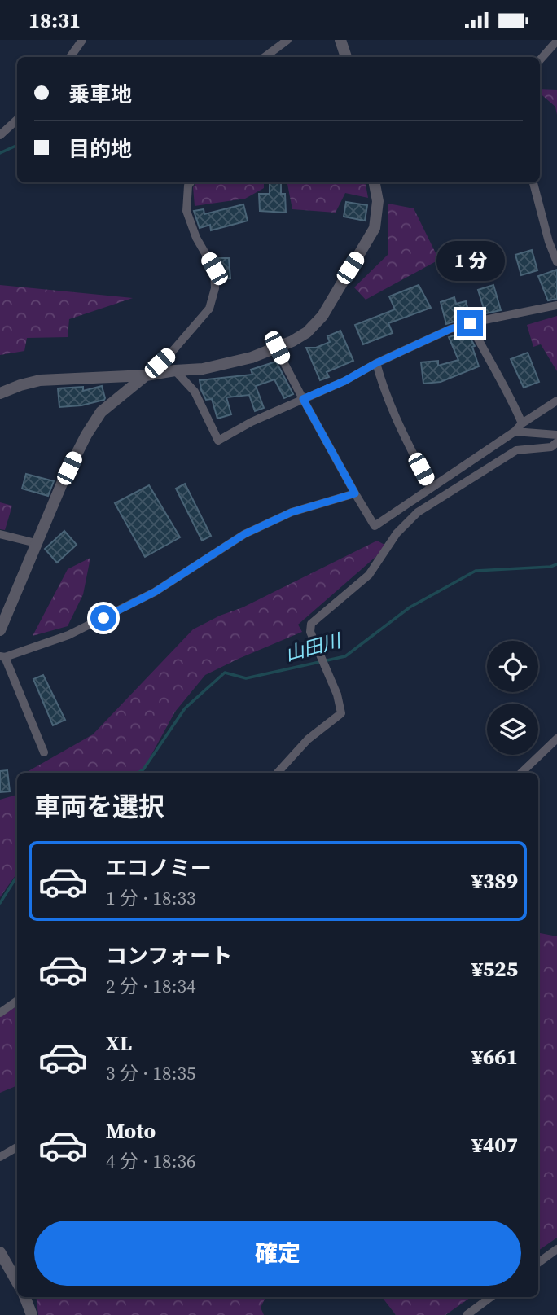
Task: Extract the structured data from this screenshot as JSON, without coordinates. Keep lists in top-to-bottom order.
{
  "water": ["山田川"],
  "page": {
    "status": "18:31",
    "banner": ["乗車地", "目的地"],
    "bubble": "1 分",
    "heading": "車両を選択",
    "list": [
      {
        "name": "エコノミー",
        "note": "1 分 · 18:33",
        "value": "¥389"
      },
      {
        "name": "コンフォート",
        "note": "2 分 · 18:34",
        "value": "¥525"
      },
      {
        "name": "XL",
        "note": "3 分 · 18:35",
        "value": "¥661"
      },
      {
        "name": "Moto",
        "note": "4 分 · 18:36",
        "value": "¥407"
      }
    ],
    "buttons": "確定"
  }
}
